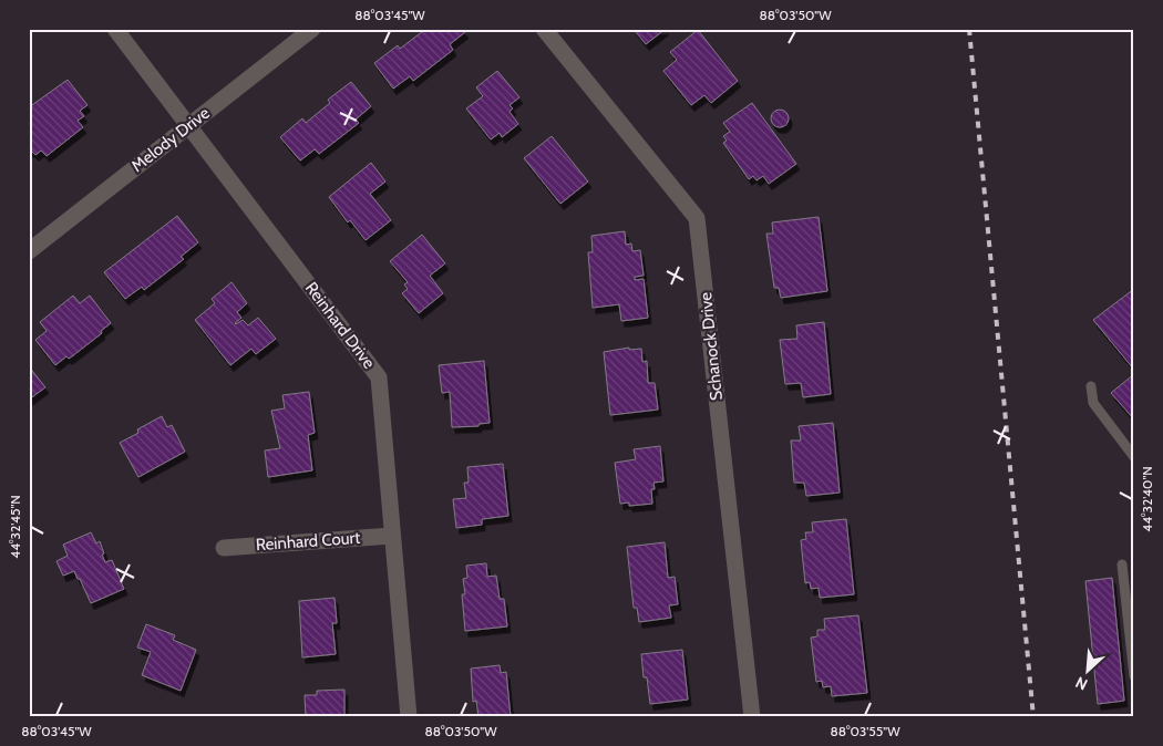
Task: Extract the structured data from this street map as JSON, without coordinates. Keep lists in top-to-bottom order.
{
  "streets": {
    "street": [
      "Melody Drive",
      "Reinhard Drive",
      "Schanock Drive",
      "Reinhard Court"
    ]
  },
  "crossings": [
    ["Melody Drive", "Reinhard Drive"],
    ["Reinhard Drive", "Reinhard Court"]
  ],
  "north": "bottom left",
  "coordinates": [
    "88°03'45\"W",
    "88°03'50\"W",
    "44°32'40\"N",
    "44°32'45\"N",
    "88°03'55\"W"
  ]
}
